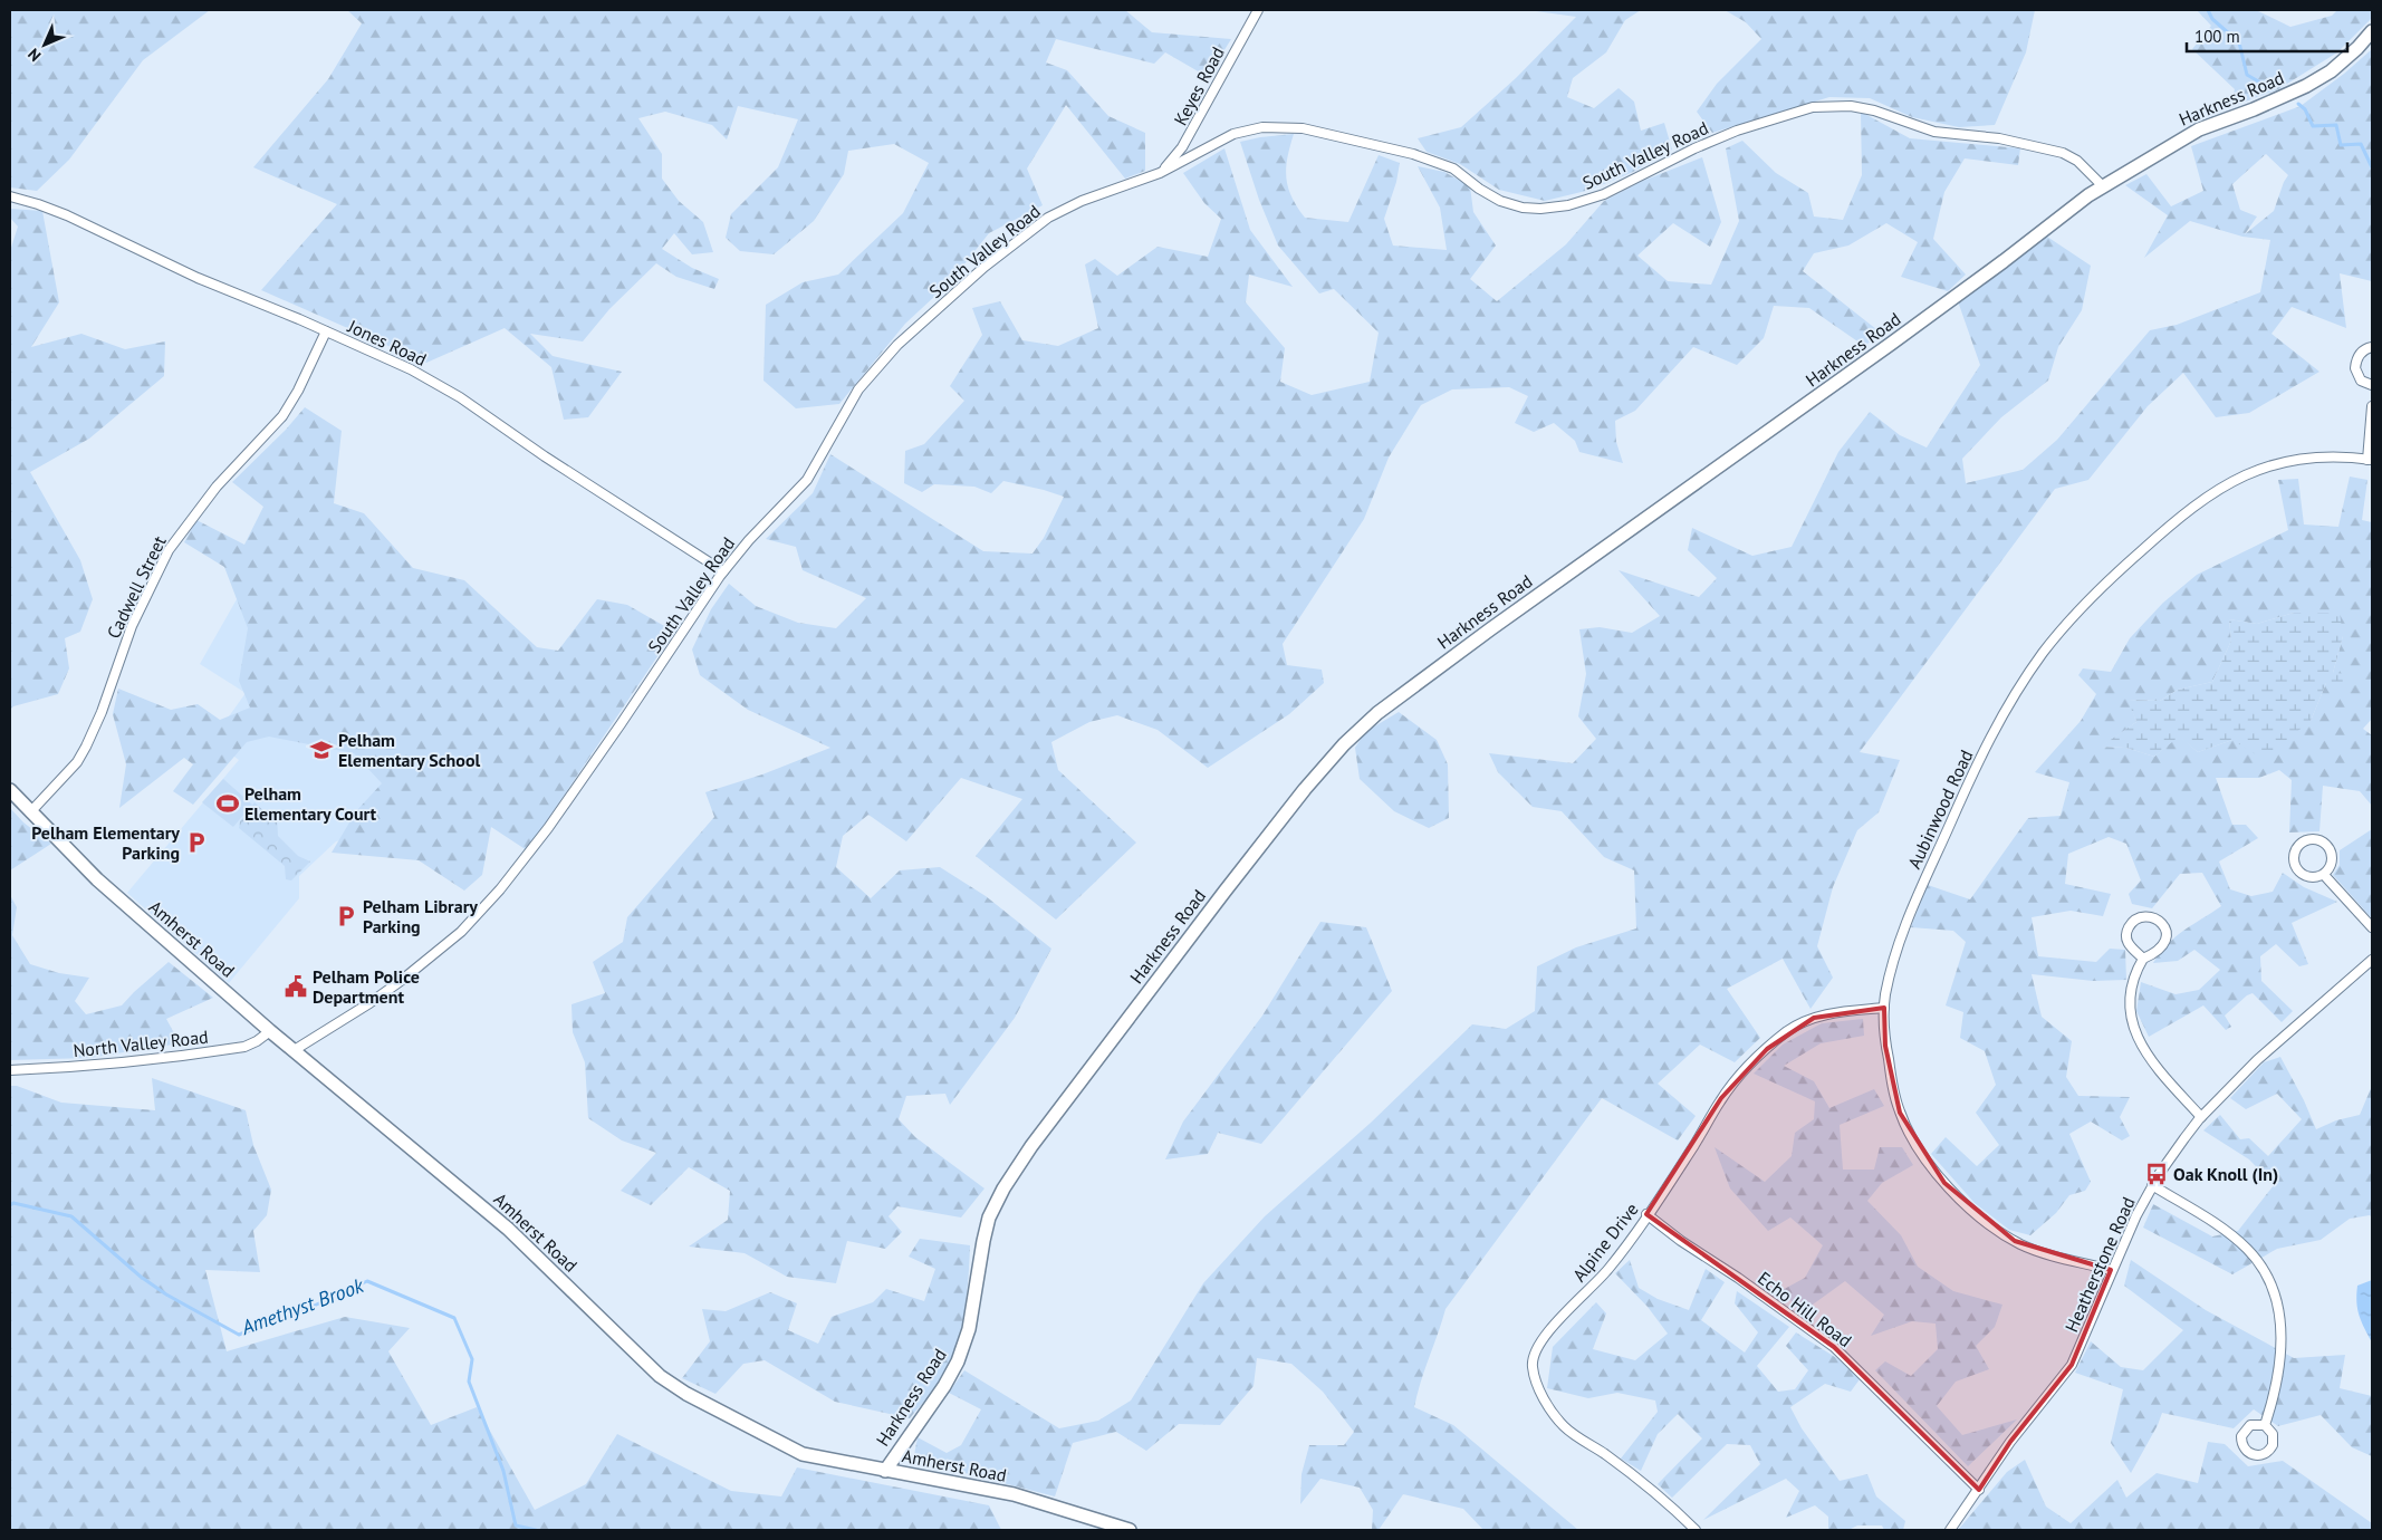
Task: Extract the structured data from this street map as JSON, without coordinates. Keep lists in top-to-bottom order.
{
  "streets": {
    "main road": ["Harkness Road", "Amherst Road"],
    "street": [
      "Keyes Road",
      "South Valley Road",
      "Jones Road",
      "Cadwell Street",
      "Aubinwood Road",
      "North Valley Road",
      "Alpine Drive",
      "Heatherstone Road",
      "Echo Hill Road"
    ]
  },
  "crossings": [
    ["Keyes Road", "South Valley Road"],
    ["Harkness Road", "South Valley Road"],
    ["Harkness Road", "Amherst Road"],
    ["South Valley Road", "Jones Road"],
    ["South Valley Road", "Amherst Road"],
    ["Jones Road", "Cadwell Street"],
    ["Cadwell Street", "Amherst Road"],
    ["Aubinwood Road", "Alpine Drive"],
    ["Aubinwood Road", "Heatherstone Road"],
    ["Amherst Road", "North Valley Road"],
    ["Alpine Drive", "Echo Hill Road"],
    ["Heatherstone Road", "Echo Hill Road"]
  ],
  "water": ["Amethyst Brook"],
  "places": {
    "school or university": ["Pelham Elementary School"],
    "sports": ["Pelham Elementary Court"],
    "parking": ["Pelham Elementary Parking", "Pelham Library Parking"],
    "public building": ["Pelham Police Department"],
    "bus stop": ["Oak Knoll (In)"]
  },
  "scale_bar": "100 m",
  "north": "bottom left"
}
